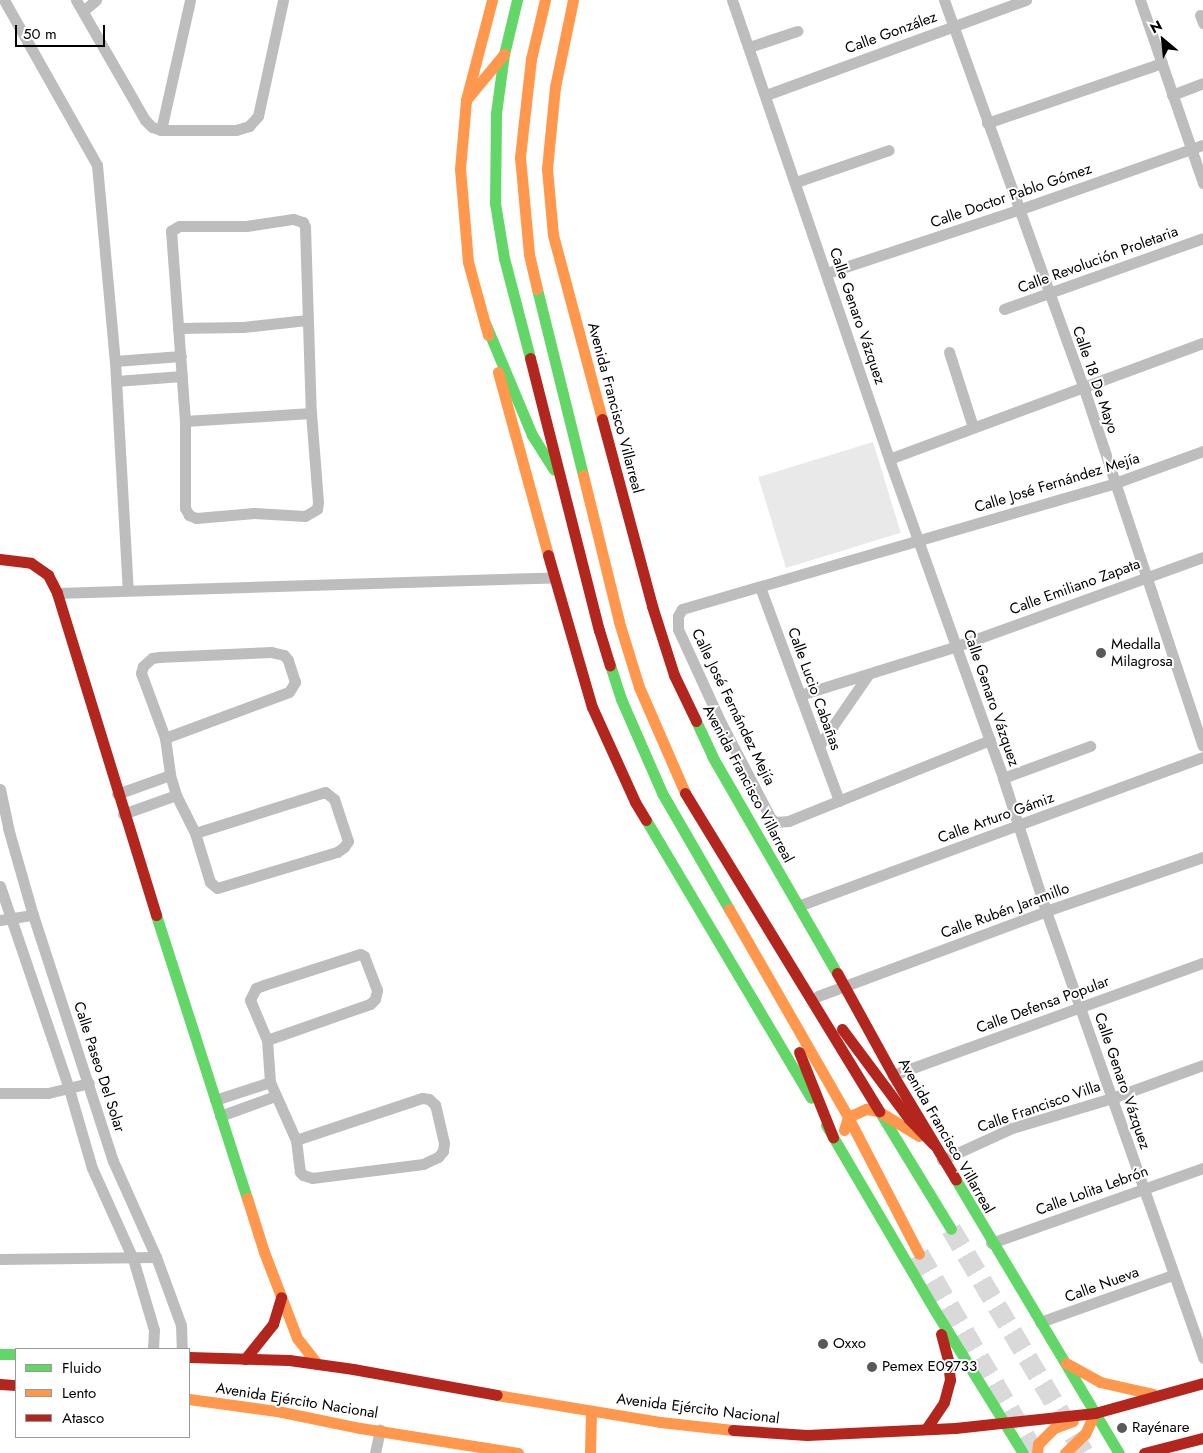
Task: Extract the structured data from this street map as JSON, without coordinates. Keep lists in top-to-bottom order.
{
  "streets": {
    "main road": ["Avenida Francisco Villarreal", "Avenida Ejército Nacional"],
    "street": [
      "Calle González",
      "Calle Doctor Pablo Gómez",
      "Calle Revolución Proletaria",
      "Calle Genaro Vázquez",
      "Calle 18 De Mayo",
      "Calle José Fernández Mejía",
      "Calle Emiliano Zapata",
      "Calle Lucio Cabañas",
      "Calle Arturo Gámiz",
      "Calle Rubén Jaramillo",
      "Calle Defensa Popular",
      "Calle Paseo Del Solar",
      "Calle Francisco Villa",
      "Calle Lolita Lebrón",
      "Calle Nueva"
    ]
  },
  "crossings": [
    ["Calle González", "Calle Genaro Vázquez"],
    ["Calle González", "Calle 18 De Mayo"],
    ["Calle Doctor Pablo Gómez", "Calle Genaro Vázquez"],
    ["Calle Doctor Pablo Gómez", "Calle 18 De Mayo"],
    ["Calle Revolución Proletaria", "Calle 18 De Mayo"],
    ["Calle Genaro Vázquez", "Calle José Fernández Mejía"],
    ["Calle Genaro Vázquez", "Calle Emiliano Zapata"],
    ["Calle Genaro Vázquez", "Calle Arturo Gámiz"],
    ["Calle Genaro Vázquez", "Calle Rubén Jaramillo"],
    ["Calle Genaro Vázquez", "Calle Defensa Popular"],
    ["Calle Genaro Vázquez", "Calle Francisco Villa"],
    ["Calle Genaro Vázquez", "Calle Lolita Lebrón"],
    ["Calle Genaro Vázquez", "Calle Nueva"],
    ["Calle 18 De Mayo", "Calle José Fernández Mejía"],
    ["Calle 18 De Mayo", "Calle Emiliano Zapata"],
    ["Avenida Francisco Villarreal", "Calle Arturo Gámiz"],
    ["Avenida Francisco Villarreal", "Calle Rubén Jaramillo"],
    ["Avenida Francisco Villarreal", "Calle Defensa Popular"],
    ["Avenida Francisco Villarreal", "Calle Francisco Villa"],
    ["Avenida Francisco Villarreal", "Calle Lolita Lebrón"],
    ["Avenida Francisco Villarreal", "Calle Nueva"],
    ["Avenida Francisco Villarreal", "Avenida Ejército Nacional"],
    ["Calle José Fernández Mejía", "Calle Lucio Cabañas"],
    ["Calle Emiliano Zapata", "Calle Lucio Cabañas"]
  ],
  "places": [
    "Medalla Milagrosa",
    "Oxxo",
    "Pemex E09733",
    "Rayénare"
  ],
  "legend": ["Fluido", "Lento", "Atasco"],
  "scale_bar": "50 m",
  "north": "top left"
}
